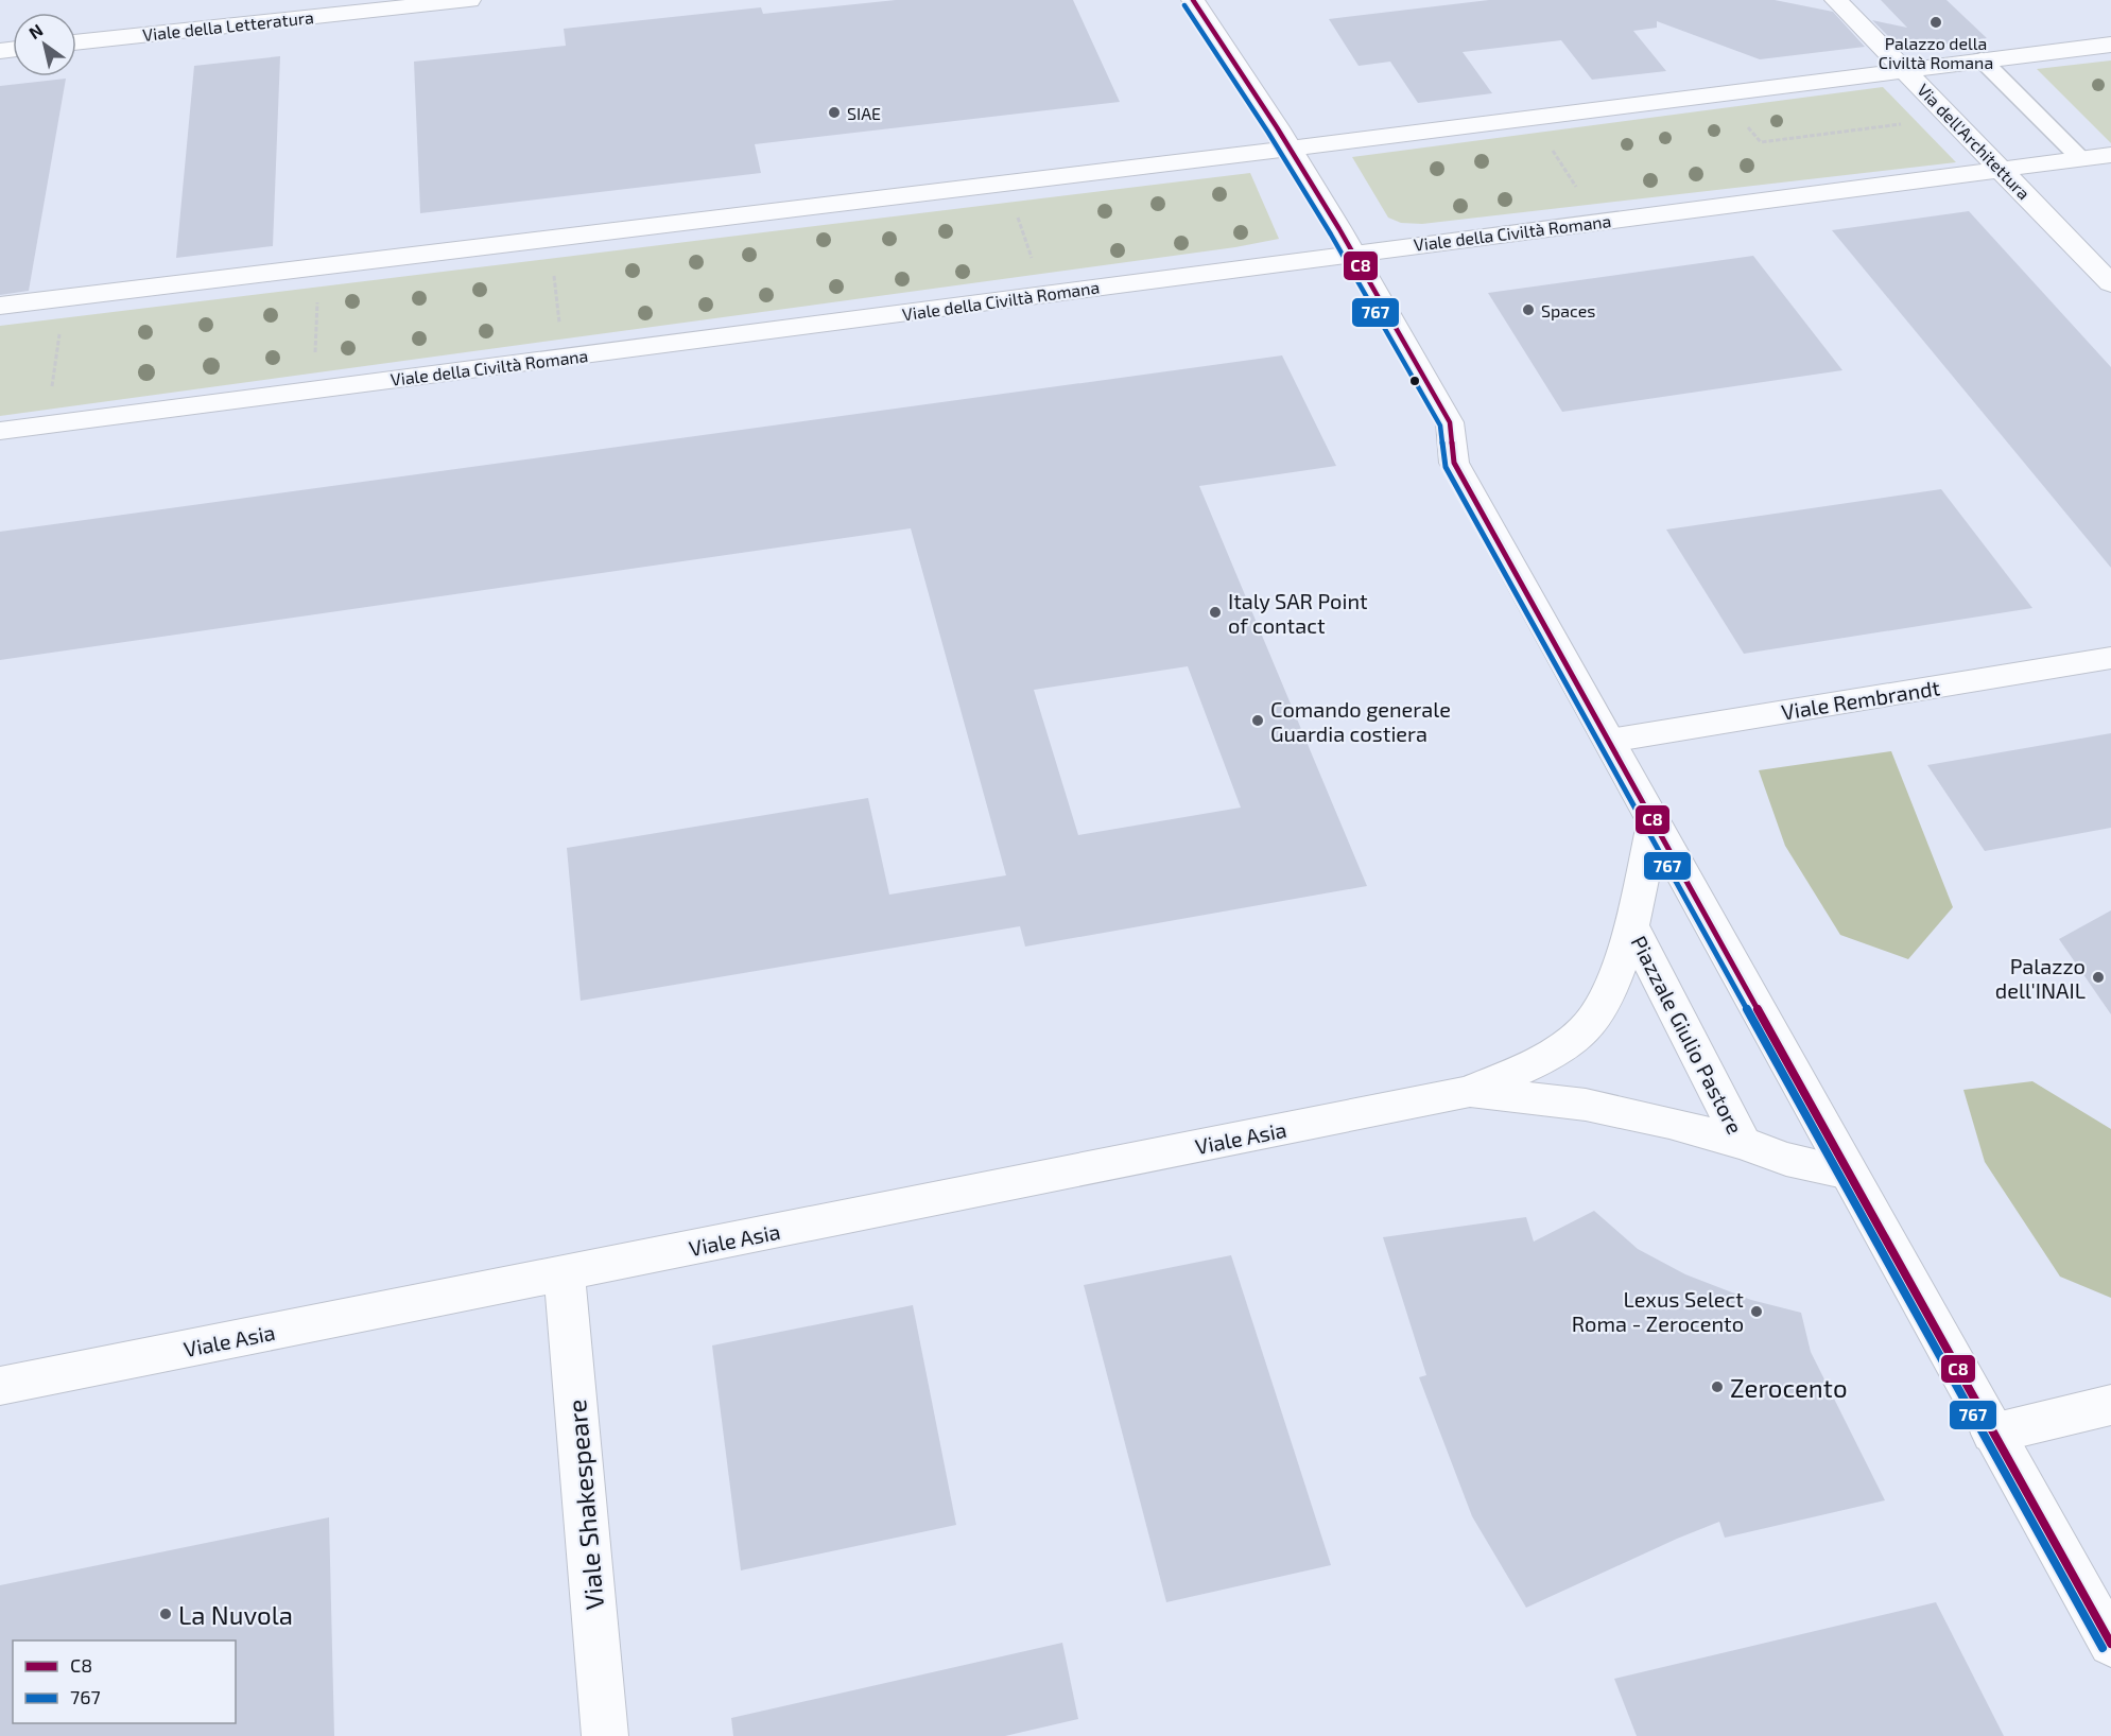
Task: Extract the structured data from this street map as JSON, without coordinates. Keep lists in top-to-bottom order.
{
  "streets": {
    "street": [
      "Viale della Letteratura",
      "Via dell'Architettura",
      "Viale della Civiltà Romana",
      "Viale Rembrandt",
      "Piazzale Giulio Pastore",
      "Viale Asia",
      "Viale Shakespeare"
    ]
  },
  "crossings": [
    ["Via dell'Architettura", "Viale della Civiltà Romana"],
    ["Piazzale Giulio Pastore", "Viale Asia"],
    ["Viale Asia", "Viale Shakespeare"]
  ],
  "places": [
    "Palazzo della Civiltà Romana",
    "SIAE",
    "Spaces",
    "Italy SAR Point of contact",
    "Comando generale Guardia costiera",
    "Palazzo dell'INAIL",
    "Lexus Select Roma - Zerocento",
    "Zerocento",
    "La Nuvola"
  ],
  "lines": ["transit line C8", "transit line 767"],
  "legend": ["C8", "767"],
  "north": "top left"
}
